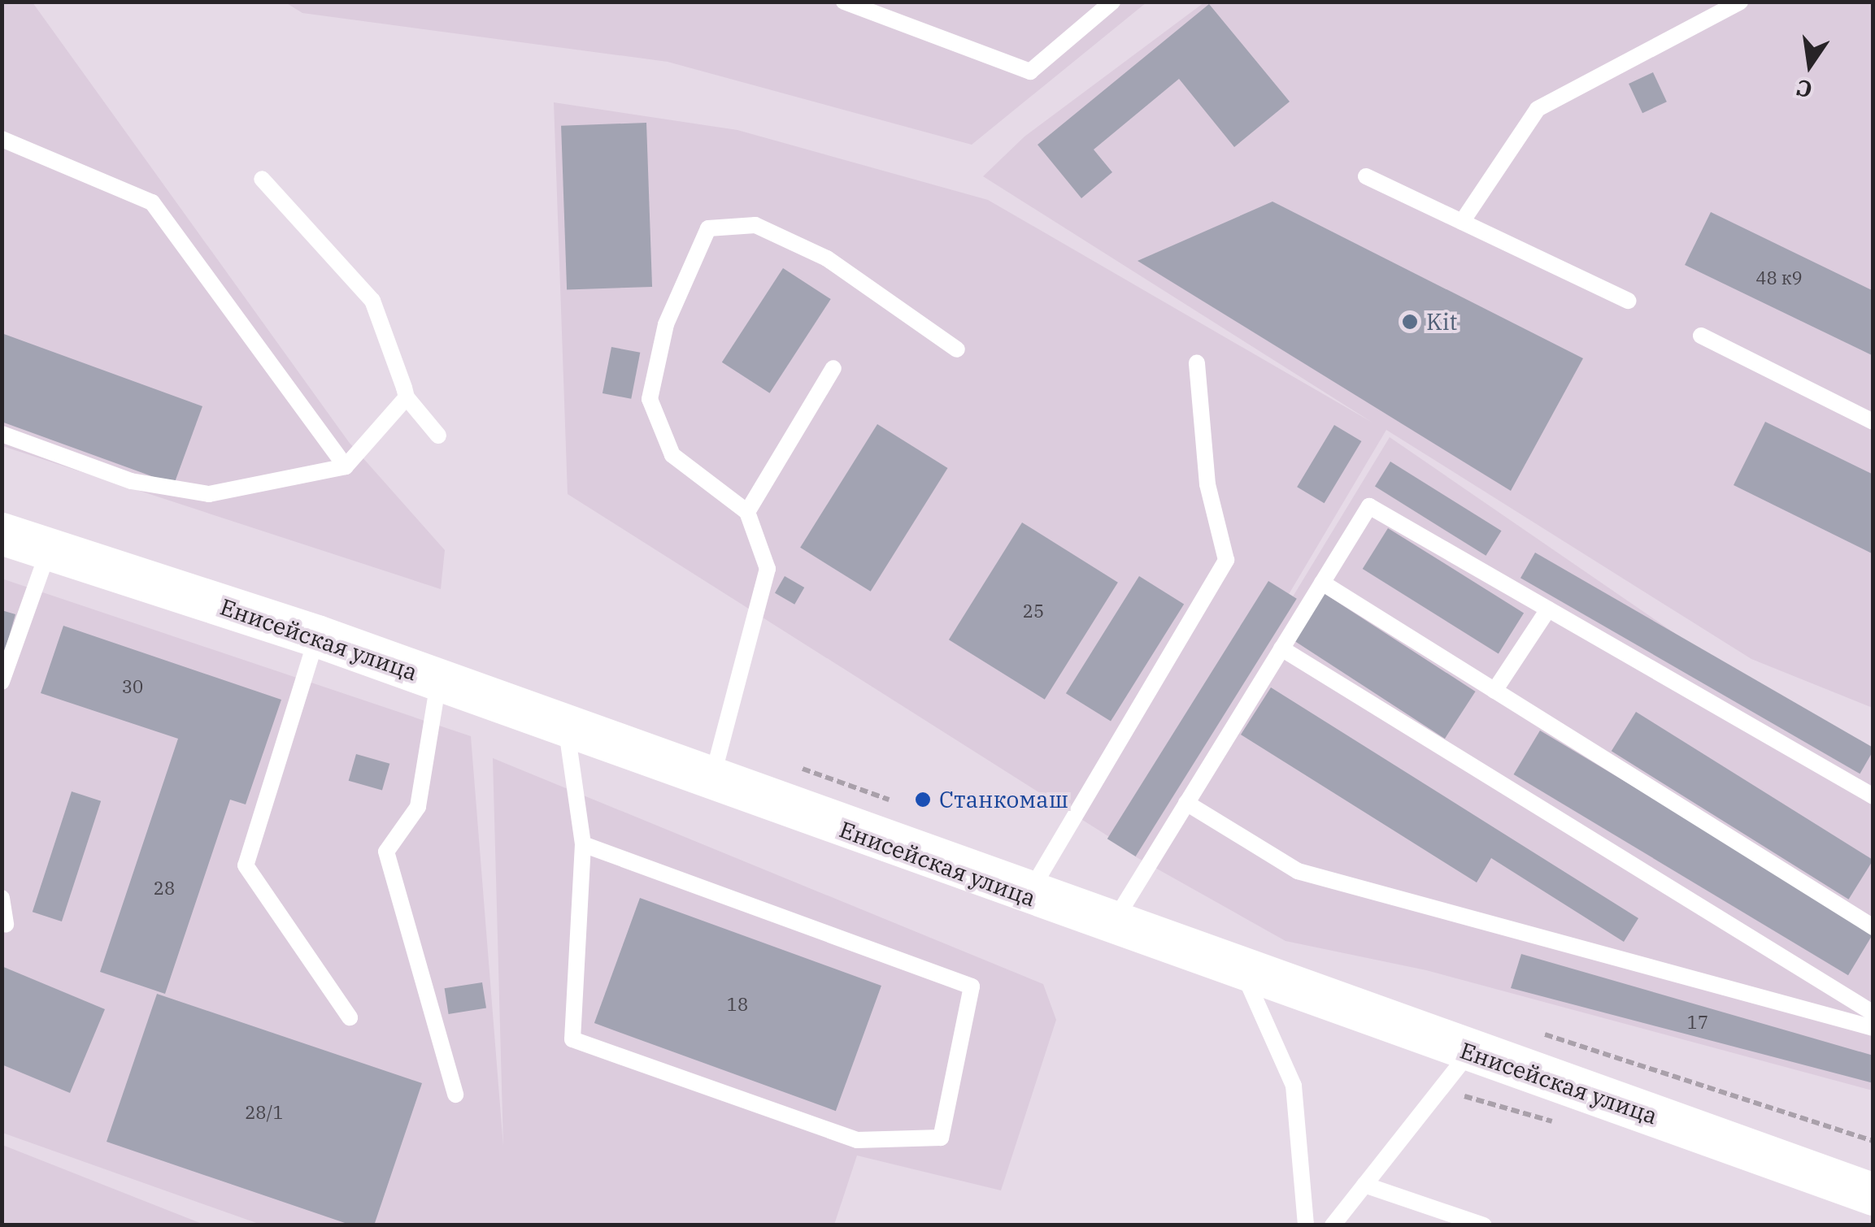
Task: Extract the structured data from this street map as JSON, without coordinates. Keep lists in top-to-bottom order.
{
  "streets": {
    "street": ["Енисейская улица"]
  },
  "places": ["Kit", "Станкомаш"],
  "house_numbers": [
    "48 к9",
    "25",
    "30",
    "28",
    "18",
    "17",
    "28/1"
  ],
  "north": "bottom"
}
